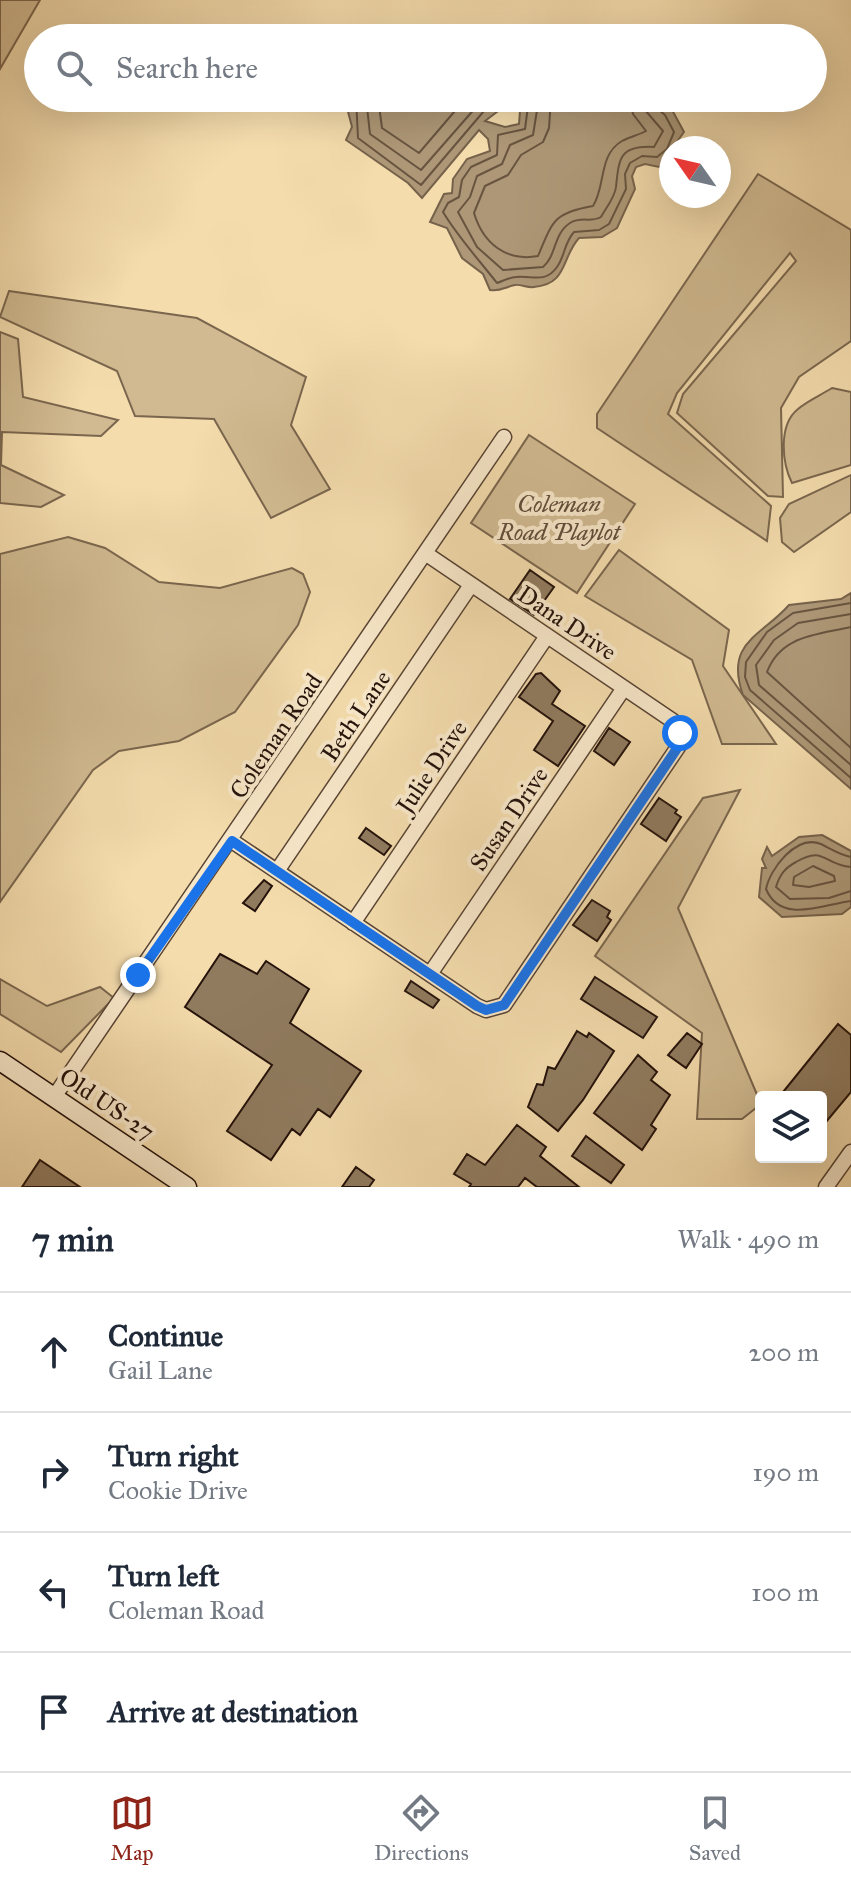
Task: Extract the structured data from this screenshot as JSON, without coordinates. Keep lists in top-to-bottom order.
{
  "streets": {
    "main road": ["Old US-27"],
    "street": [
      "Dana Drive",
      "Beth Lane",
      "Coleman Road",
      "Julie Drive",
      "Susan Drive"
    ]
  },
  "crossings": [
    ["Dana Drive", "Beth Lane"],
    ["Dana Drive", "Coleman Road"],
    ["Dana Drive", "Julie Drive"],
    ["Dana Drive", "Susan Drive"],
    ["Coleman Road", "Old US-27"]
  ],
  "parks": ["Coleman Road Playlot"],
  "north": "top left",
  "page": {
    "search": "Search here",
    "heading": ["7 min", "Walk · 490 m"],
    "list": [
      ["Continue", "Gail Lane", "200 m"],
      ["Turn right", "Cookie Drive", "190 m"],
      ["Turn left", "Coleman Road", "100 m"],
      "Arrive at destination"
    ],
    "nav": ["Map", "Directions", "Saved"]
  }
}
